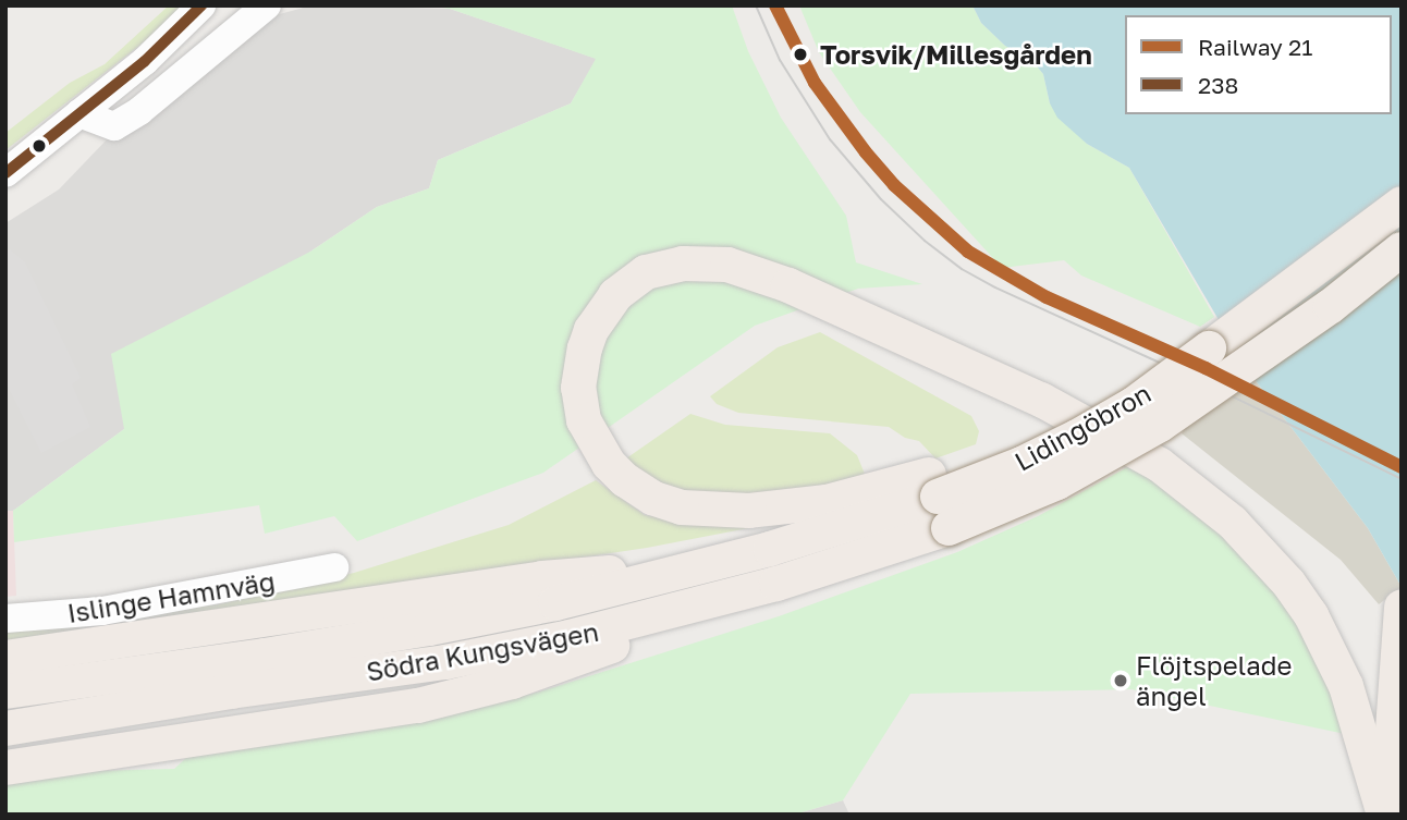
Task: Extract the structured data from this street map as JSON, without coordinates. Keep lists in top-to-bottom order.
{
  "streets": {
    "main road": ["Lidingöbron", "Södra Kungsvägen"],
    "street": ["Islinge Hamnväg"]
  },
  "crossings": [
    ["Lidingöbron", "Södra Kungsvägen"]
  ],
  "places": ["Torsvik/Millesgården", "Flöjtspelade ängel"],
  "lines": ["rail line 21", "transit line 238"],
  "legend": ["Railway 21", "238"]
}
